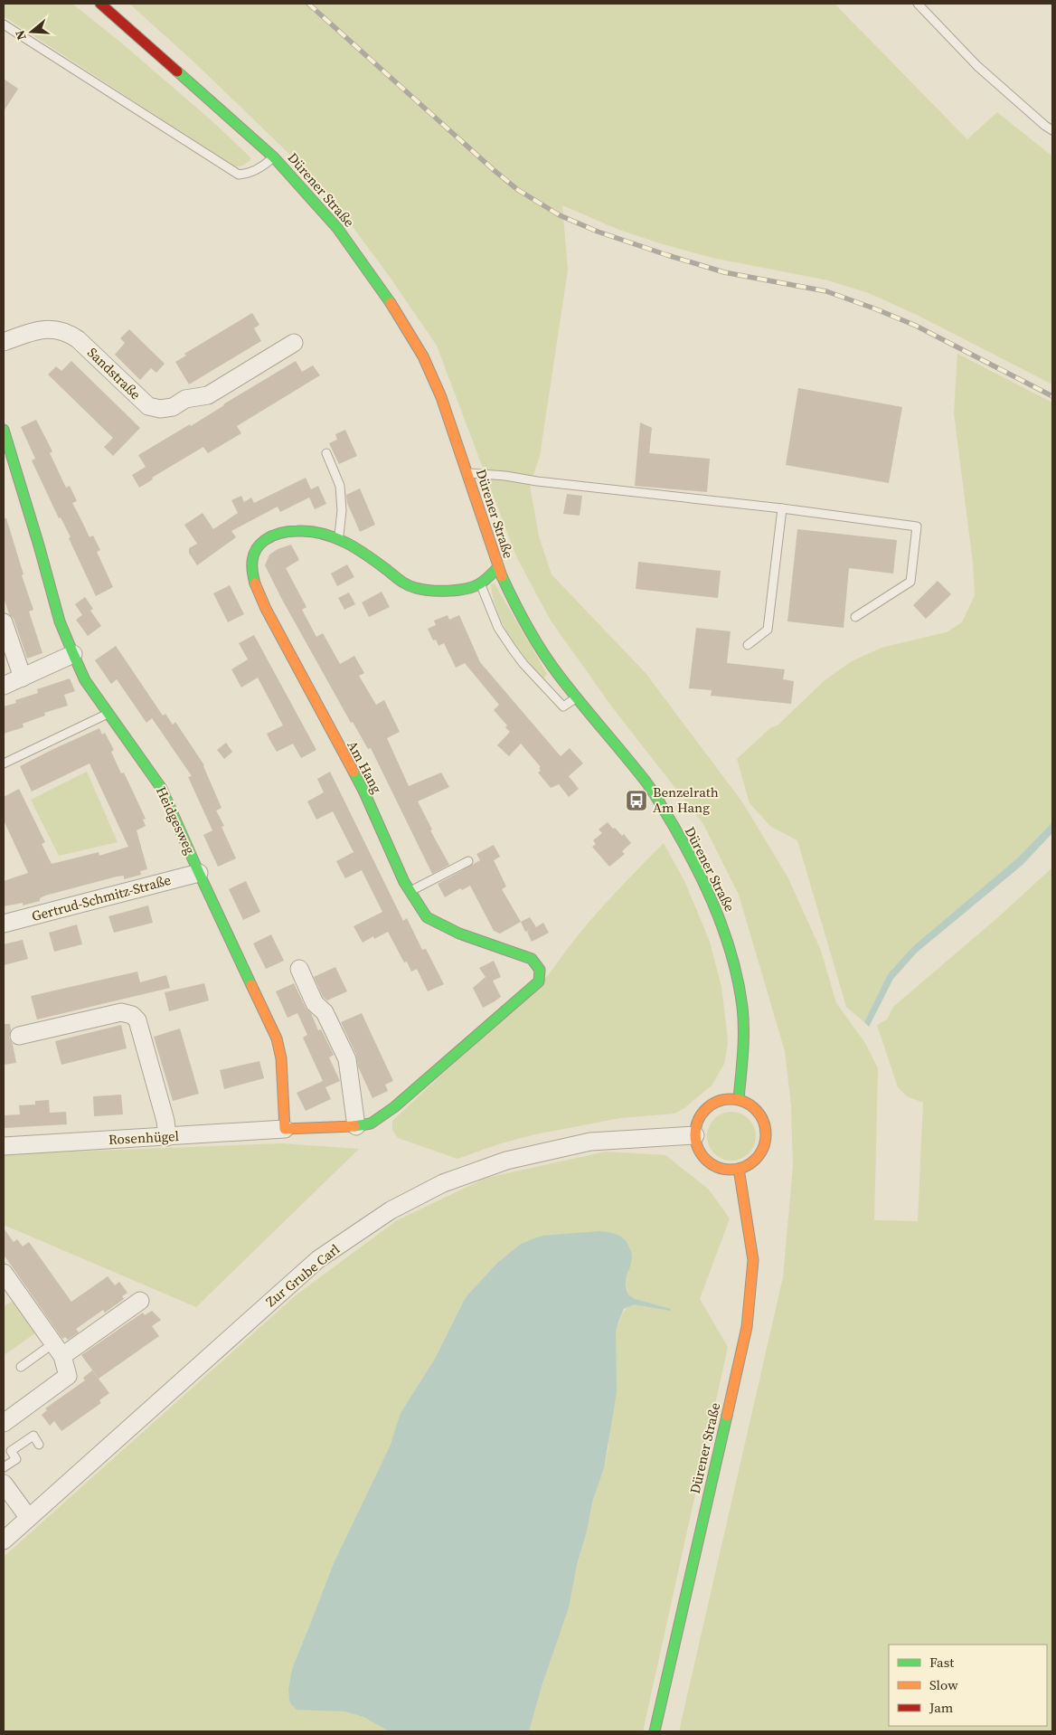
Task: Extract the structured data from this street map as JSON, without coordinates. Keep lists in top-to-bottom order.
{
  "streets": {
    "main road": ["Dürener Straße", "Am Hang", "Heidgesweg"],
    "street": [
      "Sandstraße",
      "Gertrud-Schmitz-Straße",
      "Rosenhügel",
      "Zur Grube Carl"
    ]
  },
  "crossings": [
    ["Dürener Straße", "Am Hang"],
    ["Dürener Straße", "Zur Grube Carl"],
    ["Heidgesweg", "Gertrud-Schmitz-Straße"],
    ["Heidgesweg", "Rosenhügel"]
  ],
  "places": {
    "bus stop": ["Benzelrath Am Hang"]
  },
  "legend": ["Fast", "Slow", "Jam"],
  "north": "left"
}
